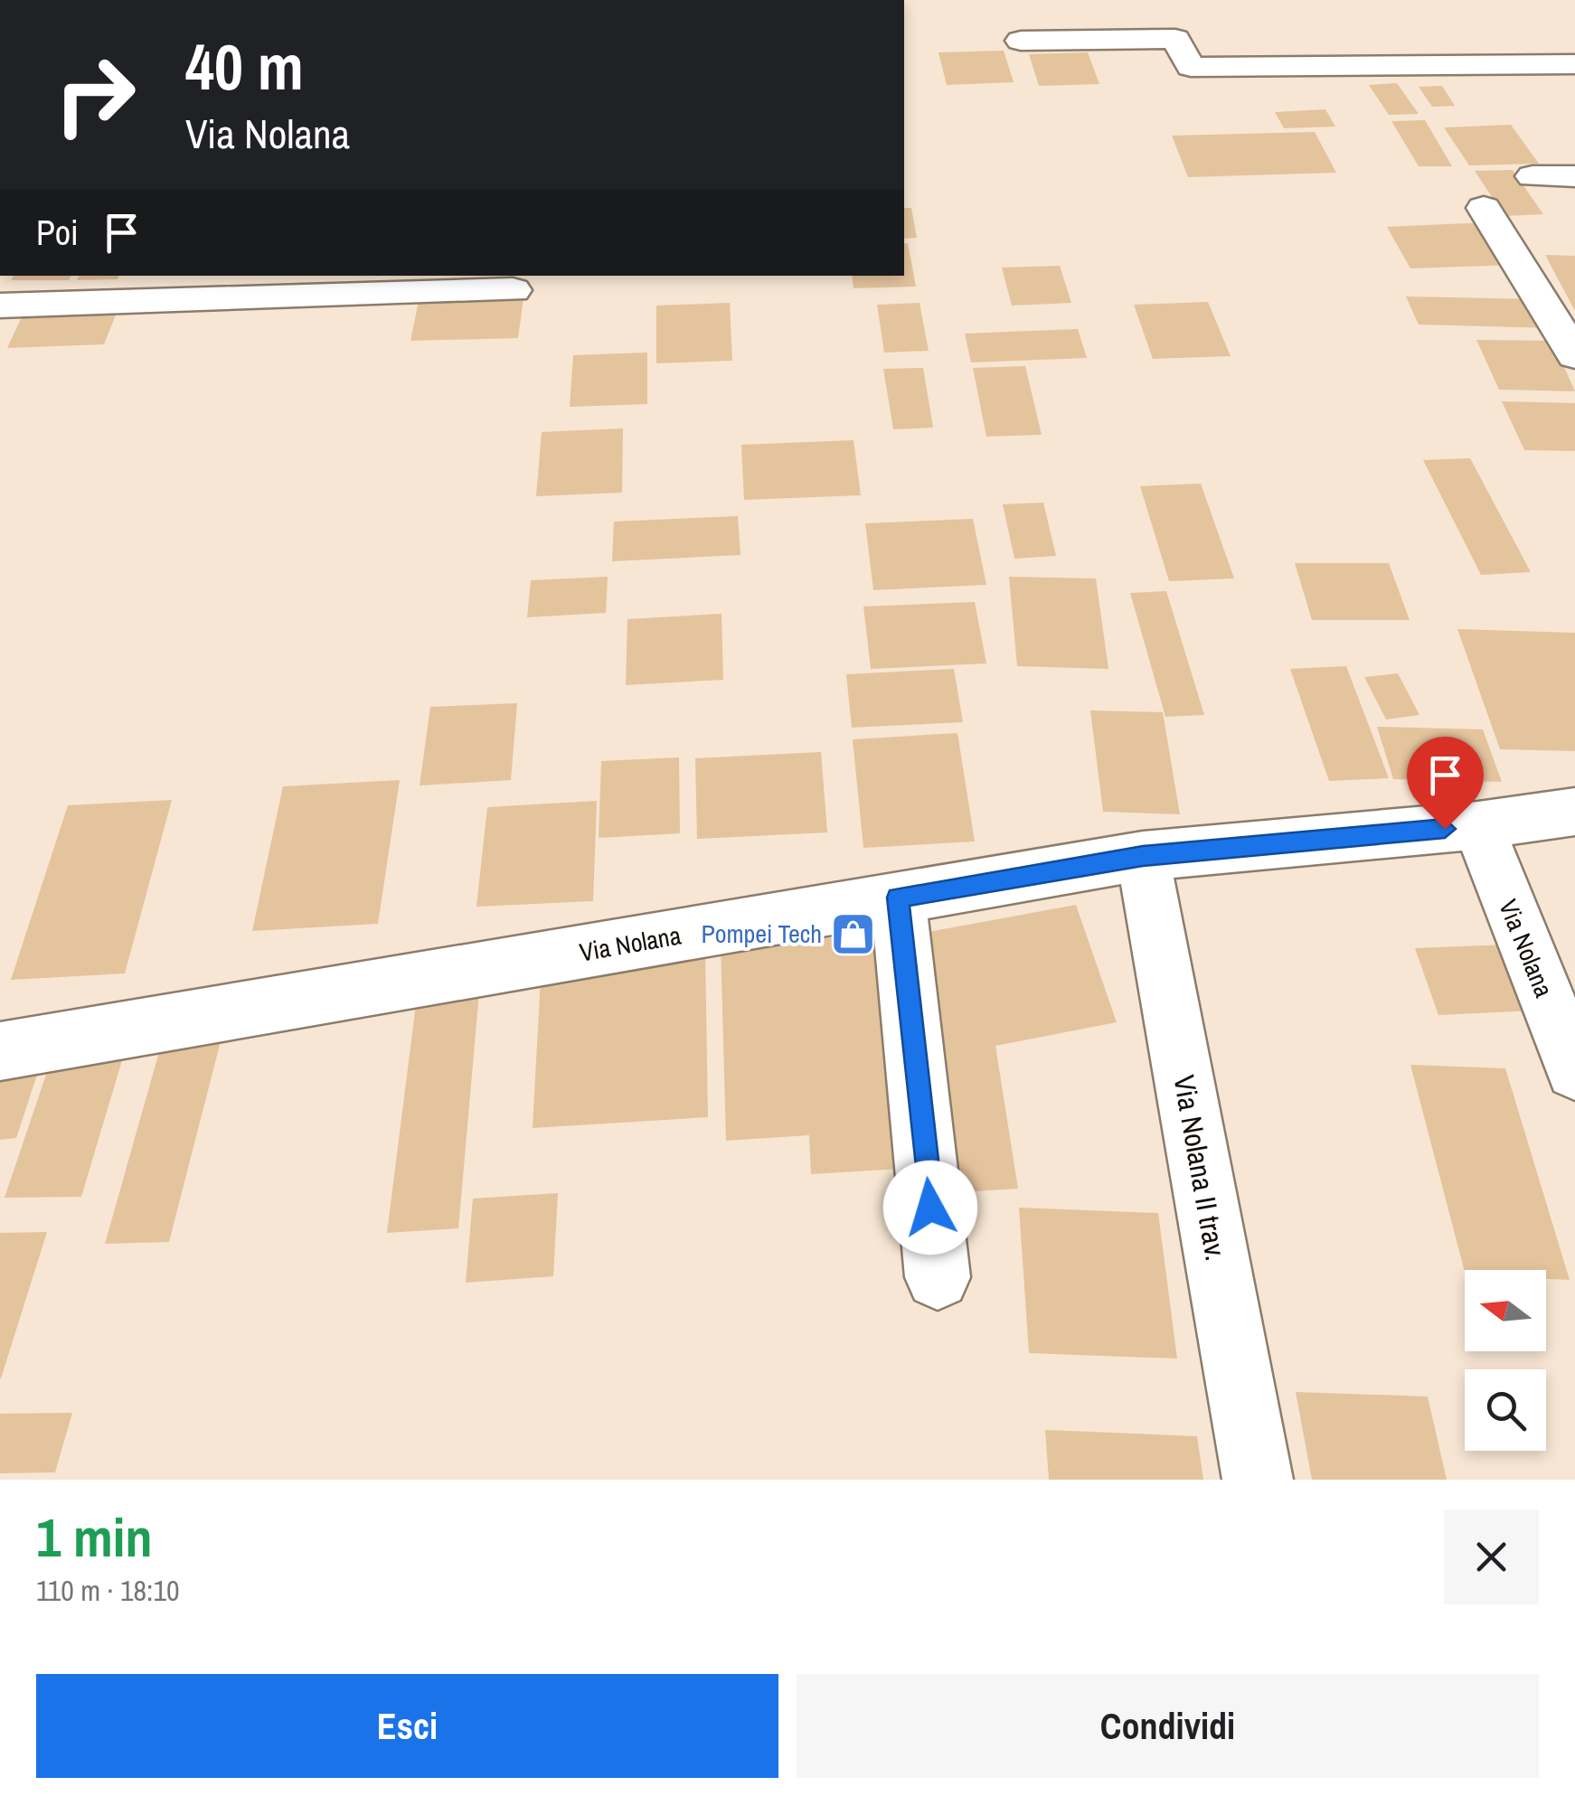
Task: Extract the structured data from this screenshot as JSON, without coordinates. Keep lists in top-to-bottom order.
{
  "streets": {
    "street": ["Via Nolana", "Via Nolana II trav."]
  },
  "crossings": [
    ["Via Nolana", "Via Nolana II trav."]
  ],
  "places": {
    "shop": ["Pompei Tech"]
  },
  "north": "left",
  "page": {
    "turn": ["40 m", "Via Nolana"],
    "then": "Poi",
    "heading": ["1 min", "110 m · 18:10"],
    "buttons": ["Esci", "Condividi"]
  }
}
